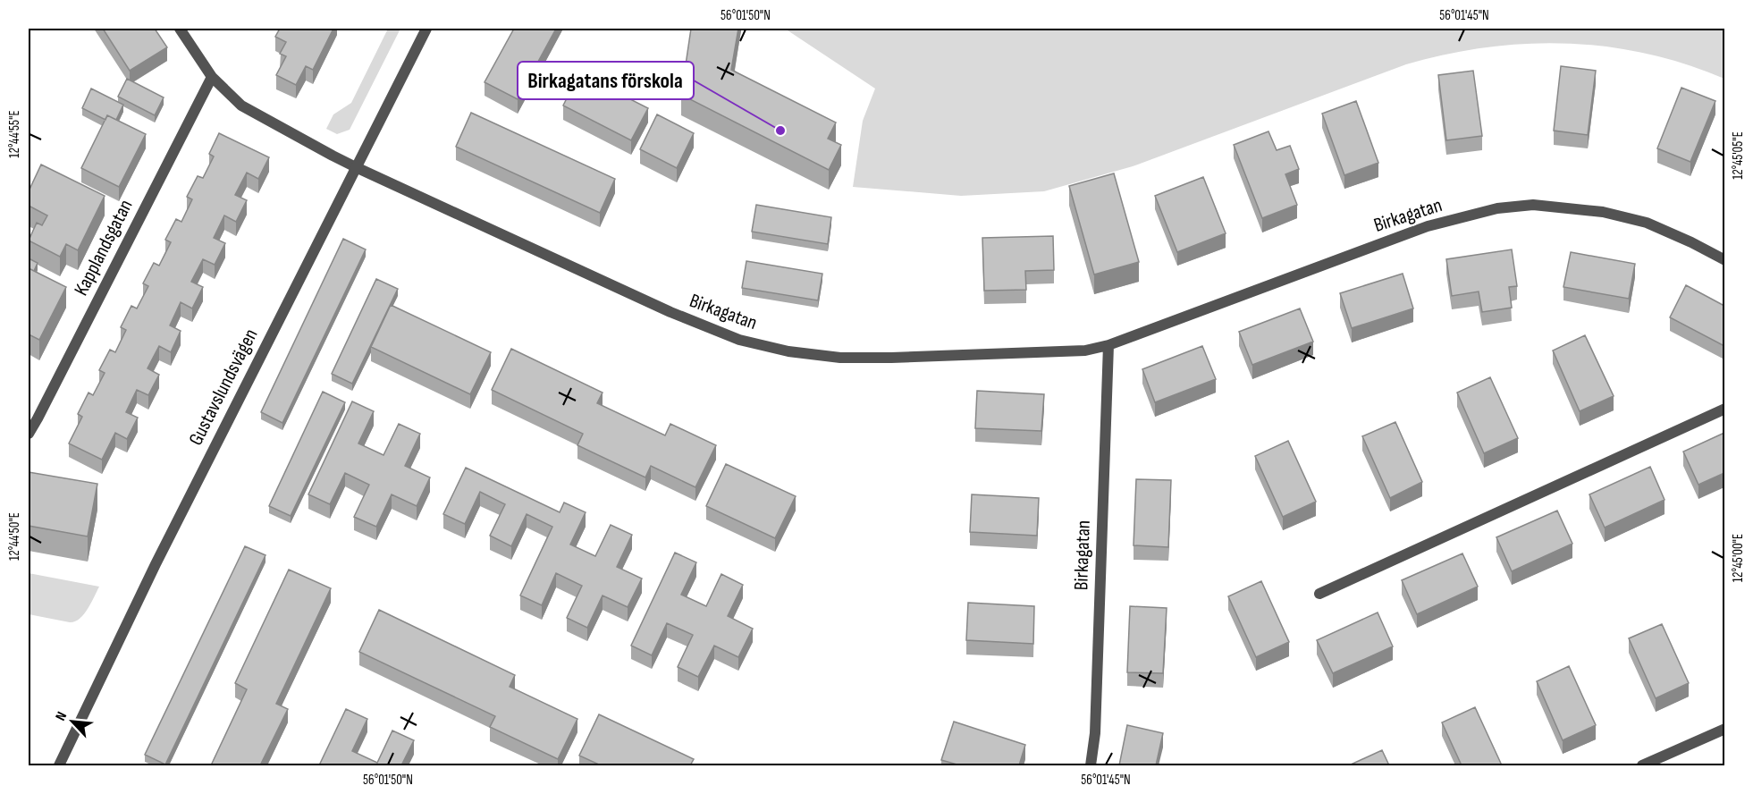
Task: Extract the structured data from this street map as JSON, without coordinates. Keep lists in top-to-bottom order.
{
  "streets": {
    "street": ["Birkagatan", "Kapplandsgatan", "Gustavslundsvägen"]
  },
  "crossings": [
    ["Birkagatan", "Kapplandsgatan"],
    ["Birkagatan", "Gustavslundsvägen"]
  ],
  "places": ["Birkagatans förskola"],
  "north": "top left",
  "coordinates": [
    "56°01'50\"N",
    "56°01'45\"N",
    "12°44'55\"E",
    "12°45'05\"E",
    "12°44'50\"E",
    "12°45'00\"E"
  ]
}
